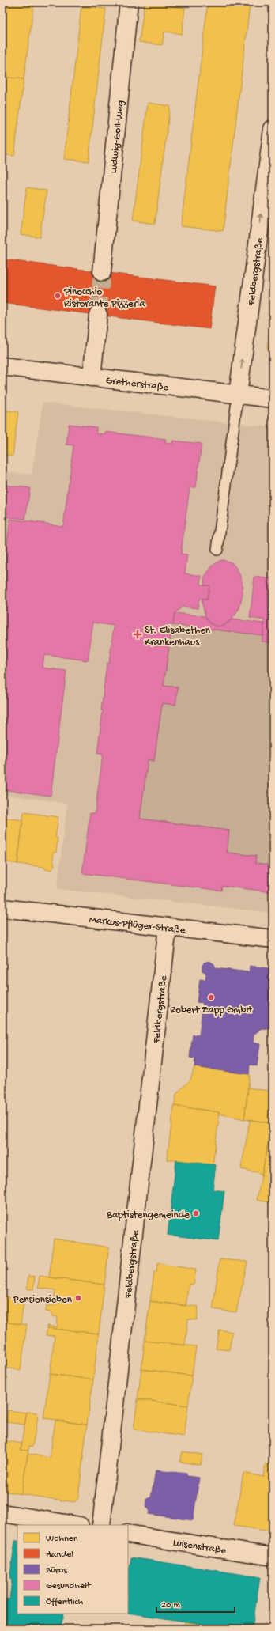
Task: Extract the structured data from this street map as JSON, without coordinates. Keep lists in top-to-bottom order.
{
  "streets": {
    "street": [
      "Ludwig-Goll-Weg",
      "Feldbergstraße",
      "Gretherstraße",
      "Markus-Pflüger-Straße",
      "Luisenstraße"
    ]
  },
  "crossings": [
    ["Feldbergstraße", "Gretherstraße"],
    ["Feldbergstraße", "Markus-Pflüger-Straße"]
  ],
  "places": {
    "other": [
      "Pinocchio Ristorante Pizzeria",
      "Robert Zapp GmbH",
      "Baptistengemeinde",
      "Pensionsieben"
    ],
    "health": ["St. Elisabethen Krankenhaus"]
  },
  "legend": [
    "Wohnen",
    "Handel",
    "Büros",
    "Gesundheit",
    "Öffentlich"
  ],
  "scale_bar": "20 m"
}
